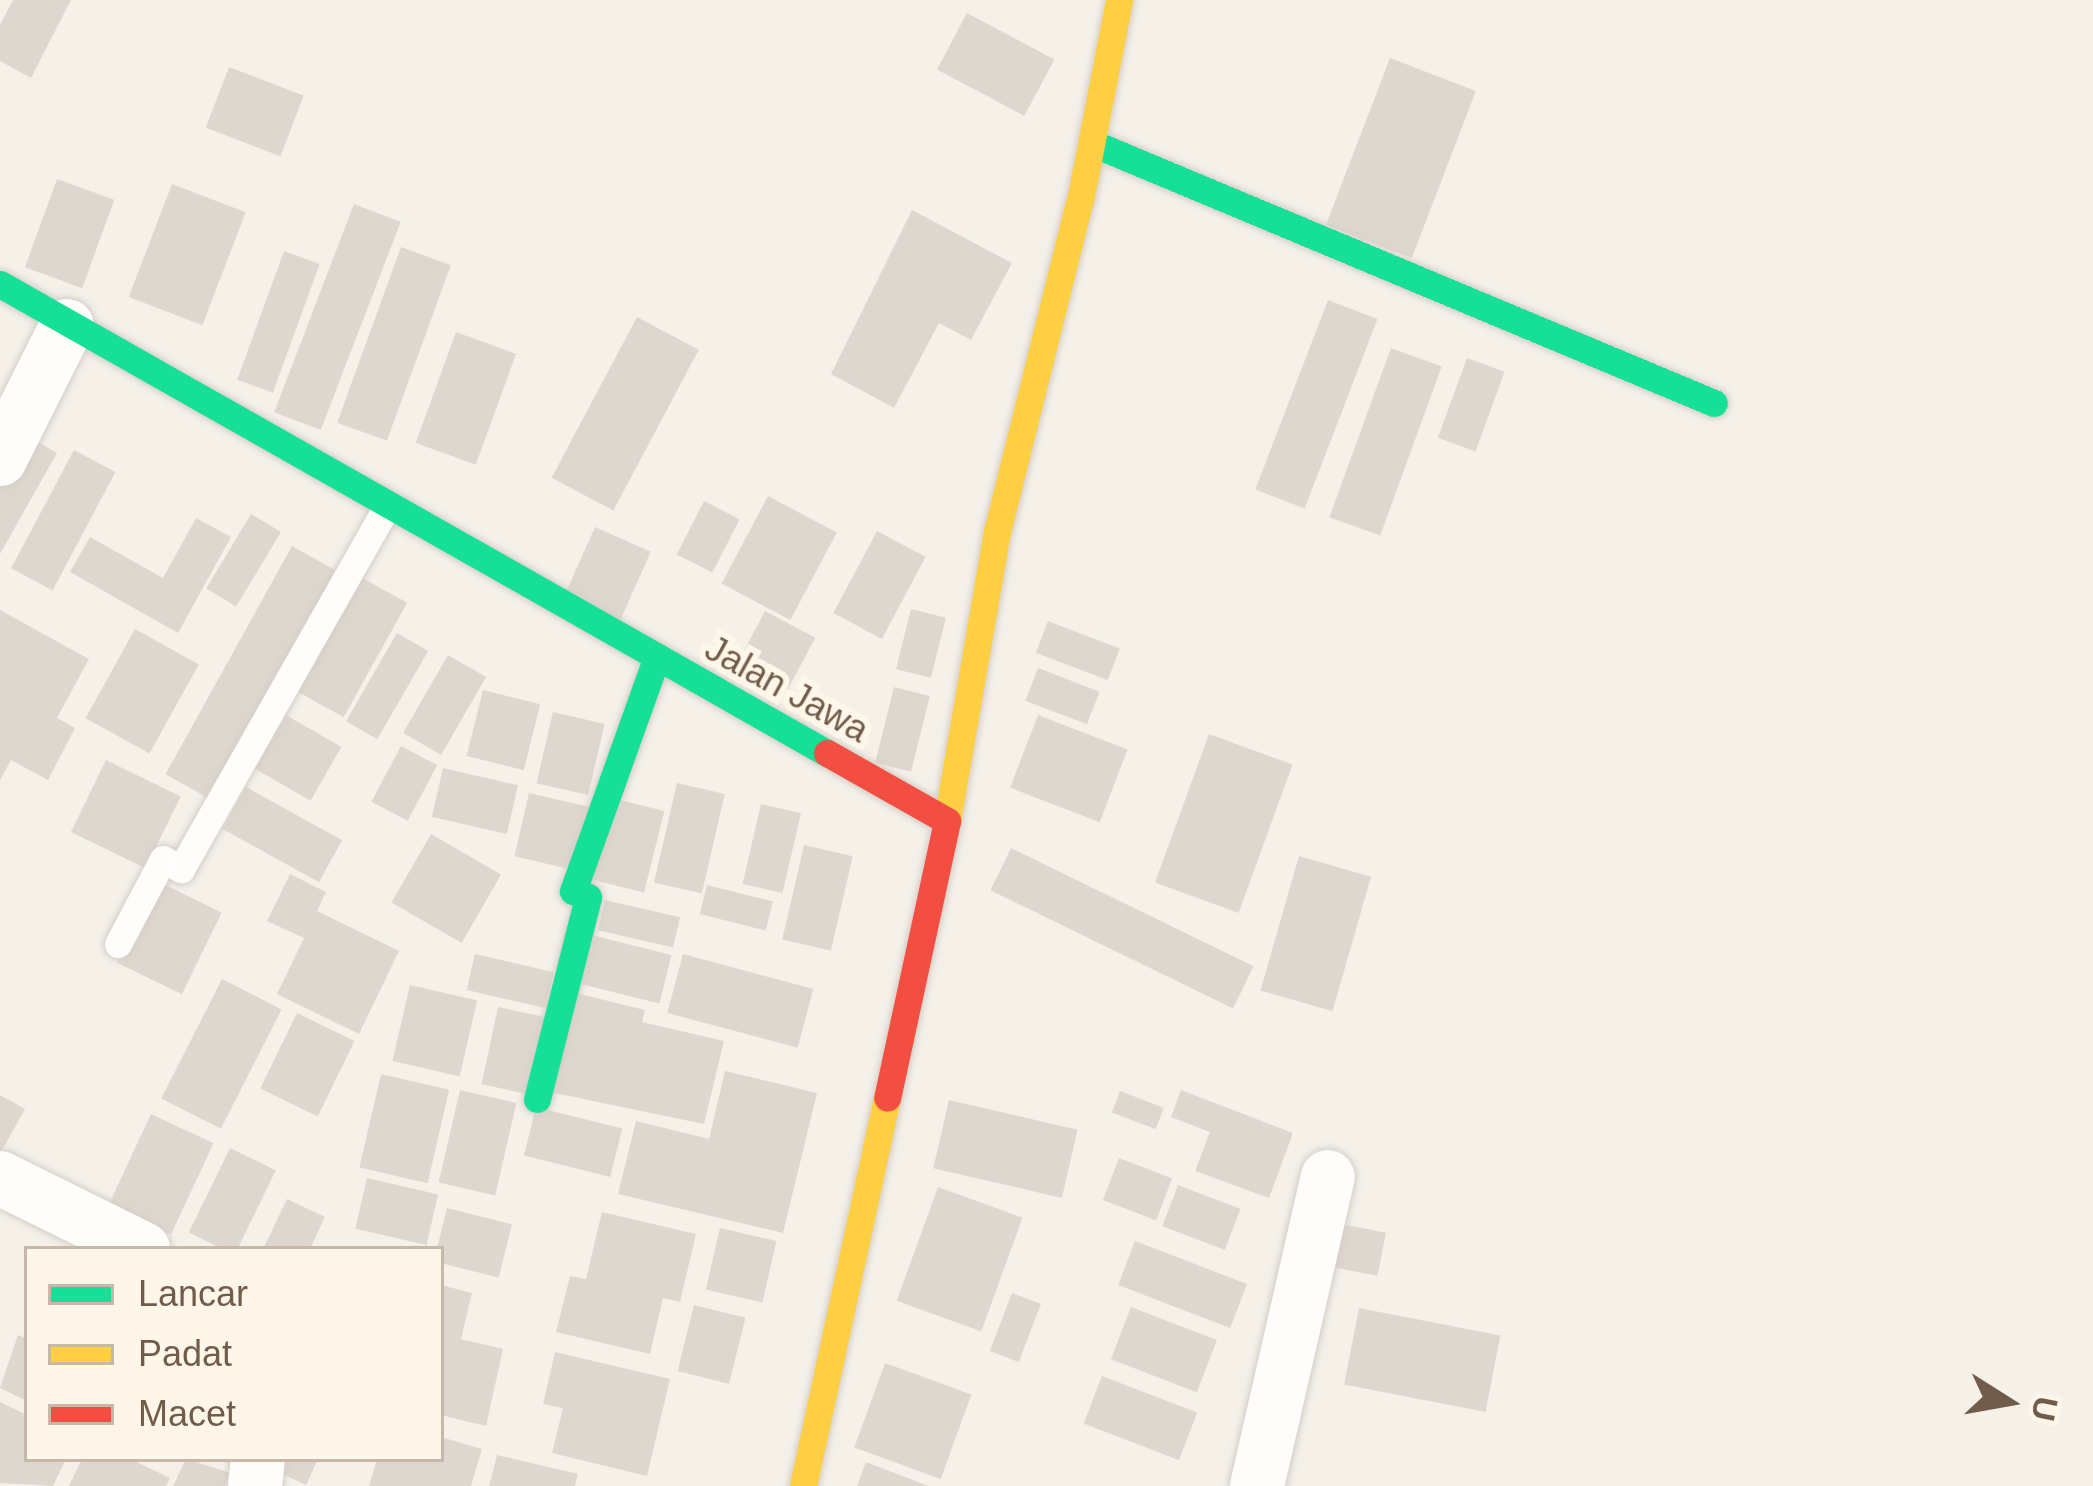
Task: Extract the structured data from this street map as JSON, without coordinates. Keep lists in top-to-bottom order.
{
  "streets": {
    "street": ["Jalan Jawa"]
  },
  "legend": ["Lancar", "Padat", "Macet"],
  "north": "right"
}
